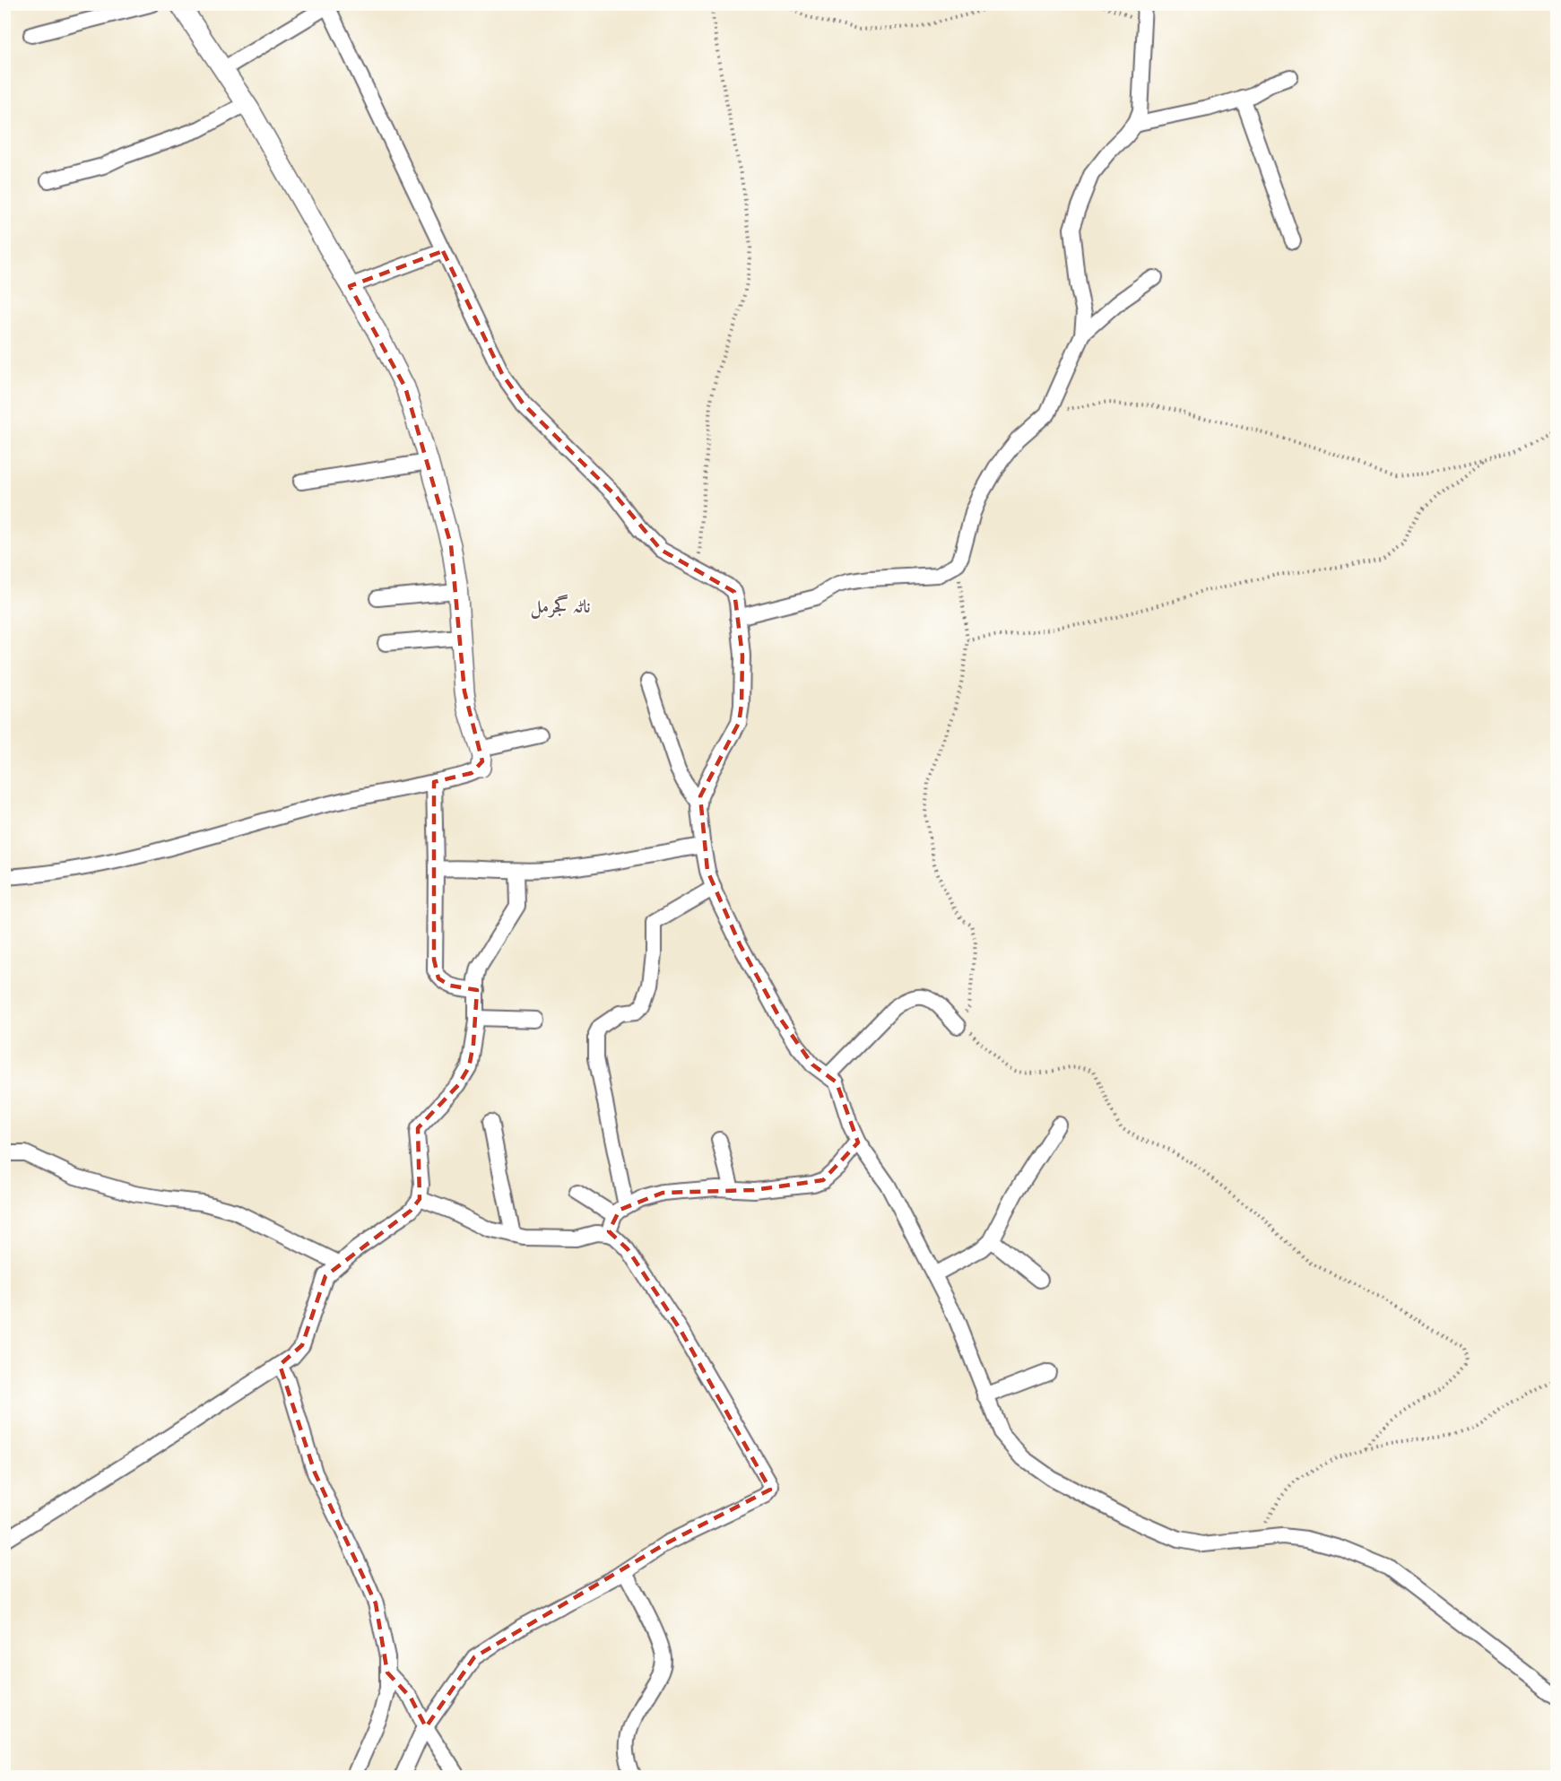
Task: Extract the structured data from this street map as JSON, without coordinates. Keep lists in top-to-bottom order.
{
  "districts": ["ناٹہ گجرمل"]
}
